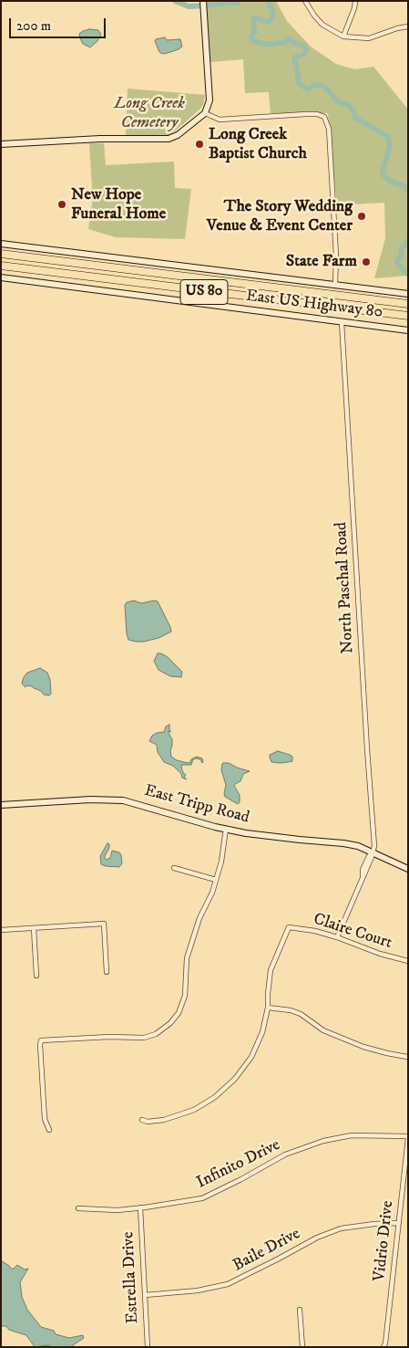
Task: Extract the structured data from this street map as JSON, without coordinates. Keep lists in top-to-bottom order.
{
  "streets": {
    "highway": ["US 80"],
    "main road": ["East US Highway 80", "East Tripp Road"],
    "street": [
      "North Paschal Road",
      "Claire Court",
      "Infinito Drive",
      "Vidrio Drive",
      "Baile Drive",
      "Estrella Drive"
    ]
  },
  "crossings": [
    ["East US Highway 80", "North Paschal Road"],
    ["North Paschal Road", "East Tripp Road"],
    ["Infinito Drive", "Vidrio Drive"],
    ["Infinito Drive", "Estrella Drive"],
    ["Vidrio Drive", "Baile Drive"],
    ["Baile Drive", "Estrella Drive"]
  ],
  "parks": ["Long Creek Cemetery"],
  "places": [
    "Long Creek Baptist Church",
    "New Hope Funeral Home",
    "The Story Wedding Venue & Event Center",
    "State Farm"
  ],
  "scale_bar": "200 m"
}
